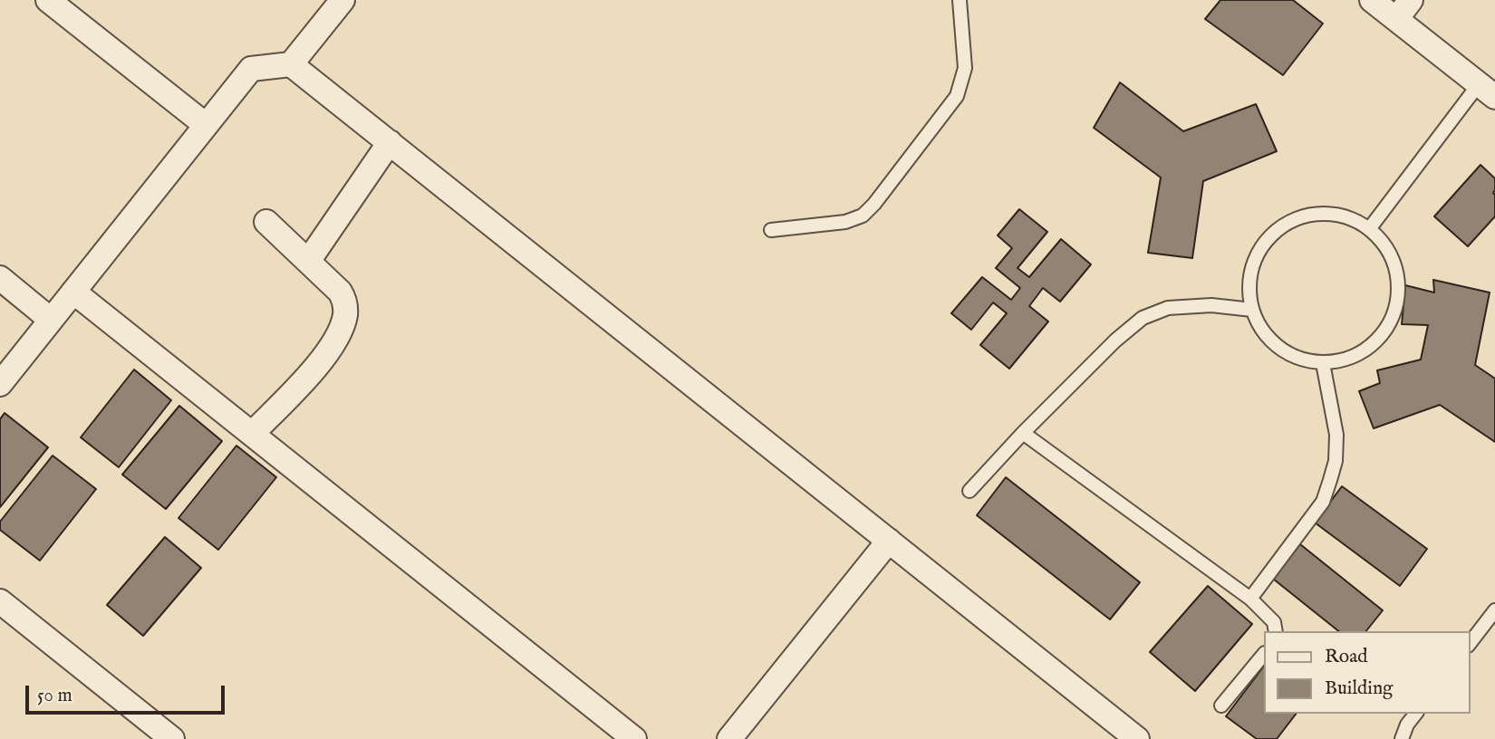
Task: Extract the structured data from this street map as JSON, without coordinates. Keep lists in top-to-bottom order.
{
  "legend": ["Road", "Building"],
  "scale_bar": "50 m"
}
